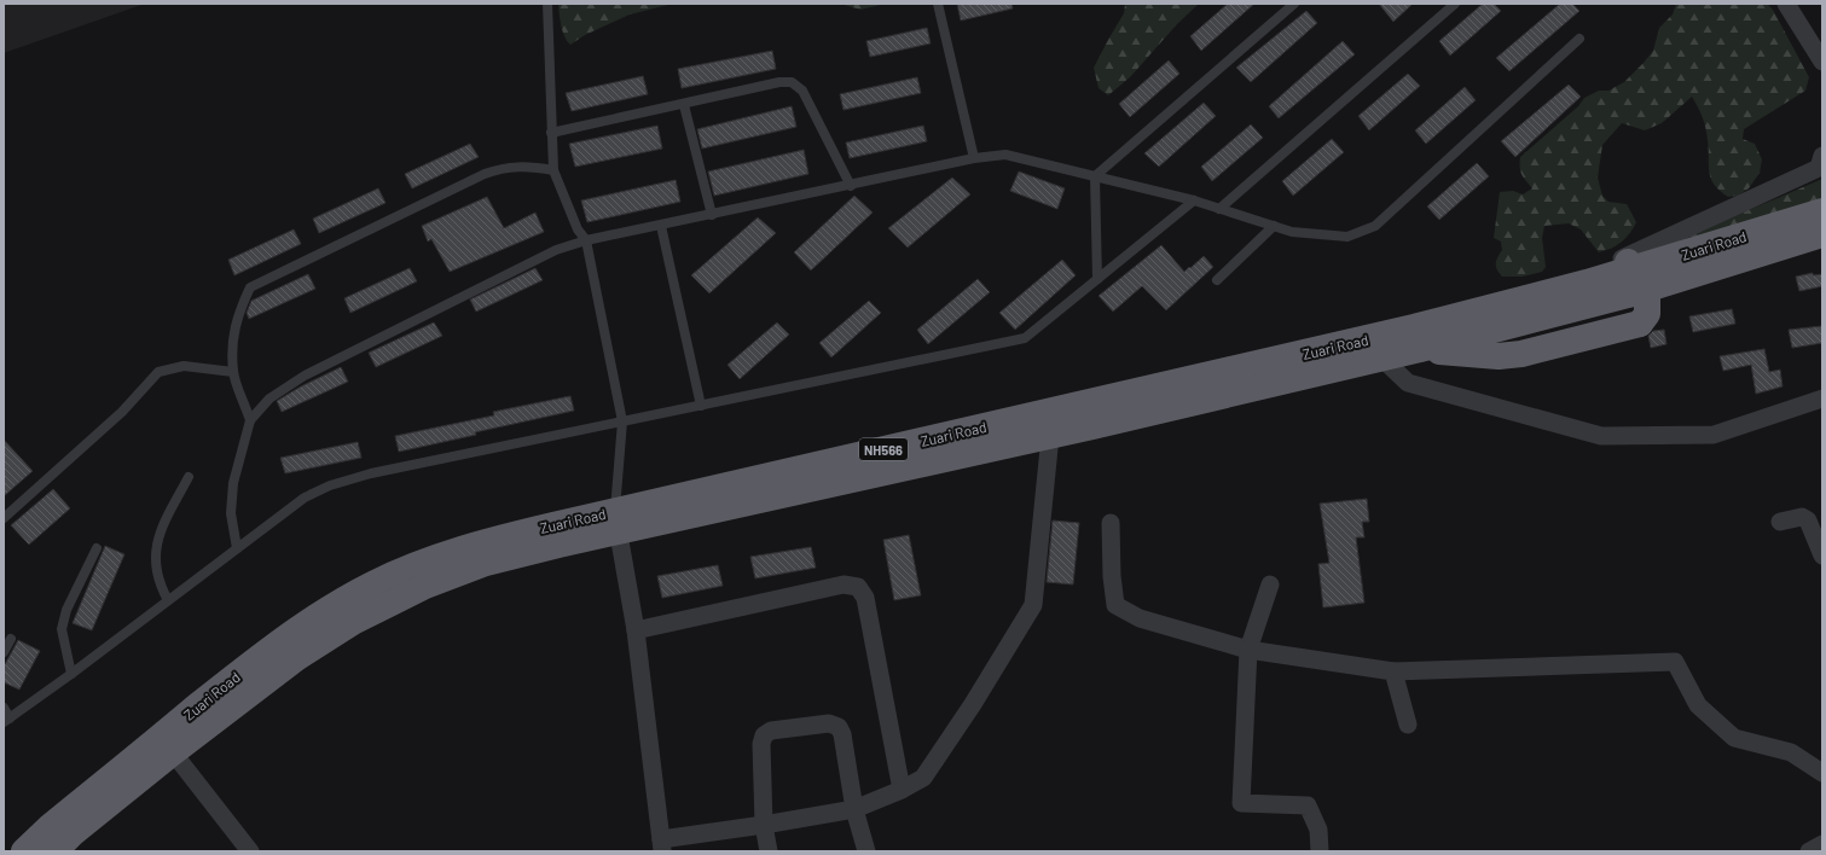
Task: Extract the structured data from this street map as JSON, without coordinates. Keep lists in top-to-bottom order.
{
  "streets": {
    "highway": ["Zuari Road", "NH566"]
  }
}
